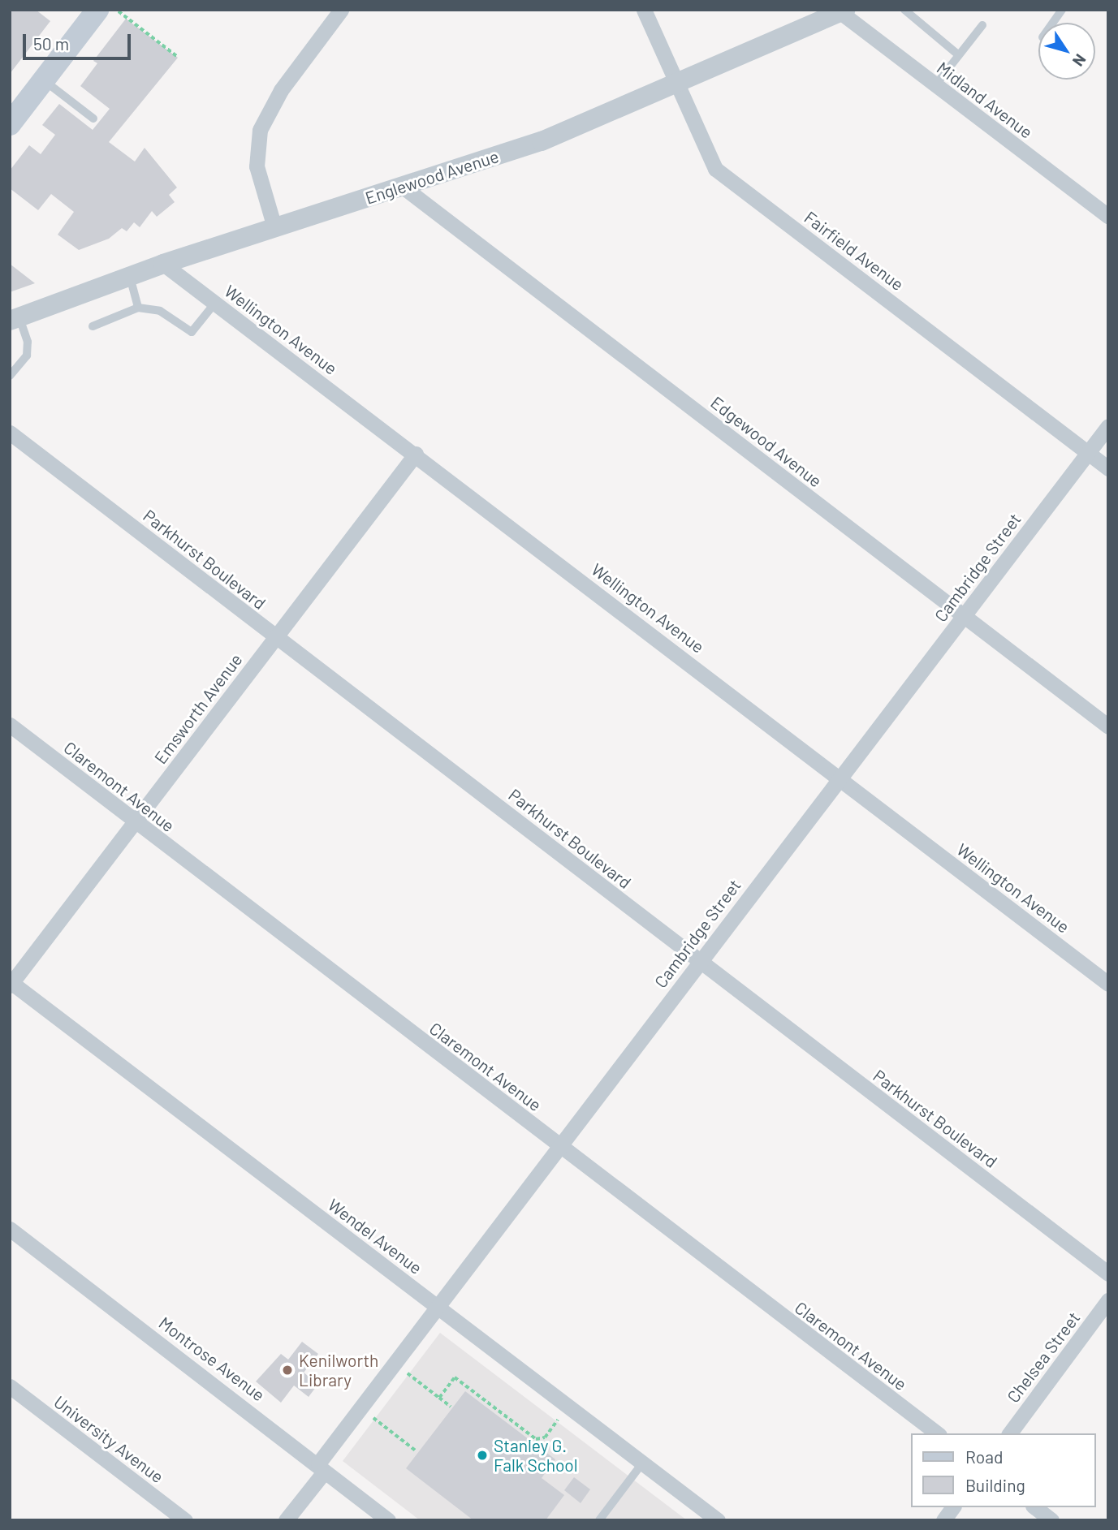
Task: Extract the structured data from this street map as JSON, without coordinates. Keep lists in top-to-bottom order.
{
  "streets": {
    "street": [
      "Midland Avenue",
      "Englewood Avenue",
      "Fairfield Avenue",
      "Wellington Avenue",
      "Edgewood Avenue",
      "Parkhurst Boulevard",
      "Cambridge Street",
      "Emsworth Avenue",
      "Claremont Avenue",
      "Wendel Avenue",
      "Chelsea Street",
      "Montrose Avenue",
      "University Avenue"
    ]
  },
  "crossings": [
    ["Midland Avenue", "Englewood Avenue"],
    ["Englewood Avenue", "Fairfield Avenue"],
    ["Englewood Avenue", "Wellington Avenue"],
    ["Englewood Avenue", "Edgewood Avenue"],
    ["Fairfield Avenue", "Cambridge Street"],
    ["Wellington Avenue", "Cambridge Street"],
    ["Wellington Avenue", "Emsworth Avenue"],
    ["Edgewood Avenue", "Cambridge Street"],
    ["Parkhurst Boulevard", "Cambridge Street"],
    ["Parkhurst Boulevard", "Emsworth Avenue"],
    ["Cambridge Street", "Claremont Avenue"],
    ["Cambridge Street", "Wendel Avenue"],
    ["Cambridge Street", "Montrose Avenue"],
    ["Emsworth Avenue", "Claremont Avenue"],
    ["Emsworth Avenue", "Wendel Avenue"]
  ],
  "places": ["Kenilworth Library", "Stanley G. Falk School"],
  "legend": ["Road", "Building"],
  "scale_bar": "50 m",
  "north": "bottom right"
}
